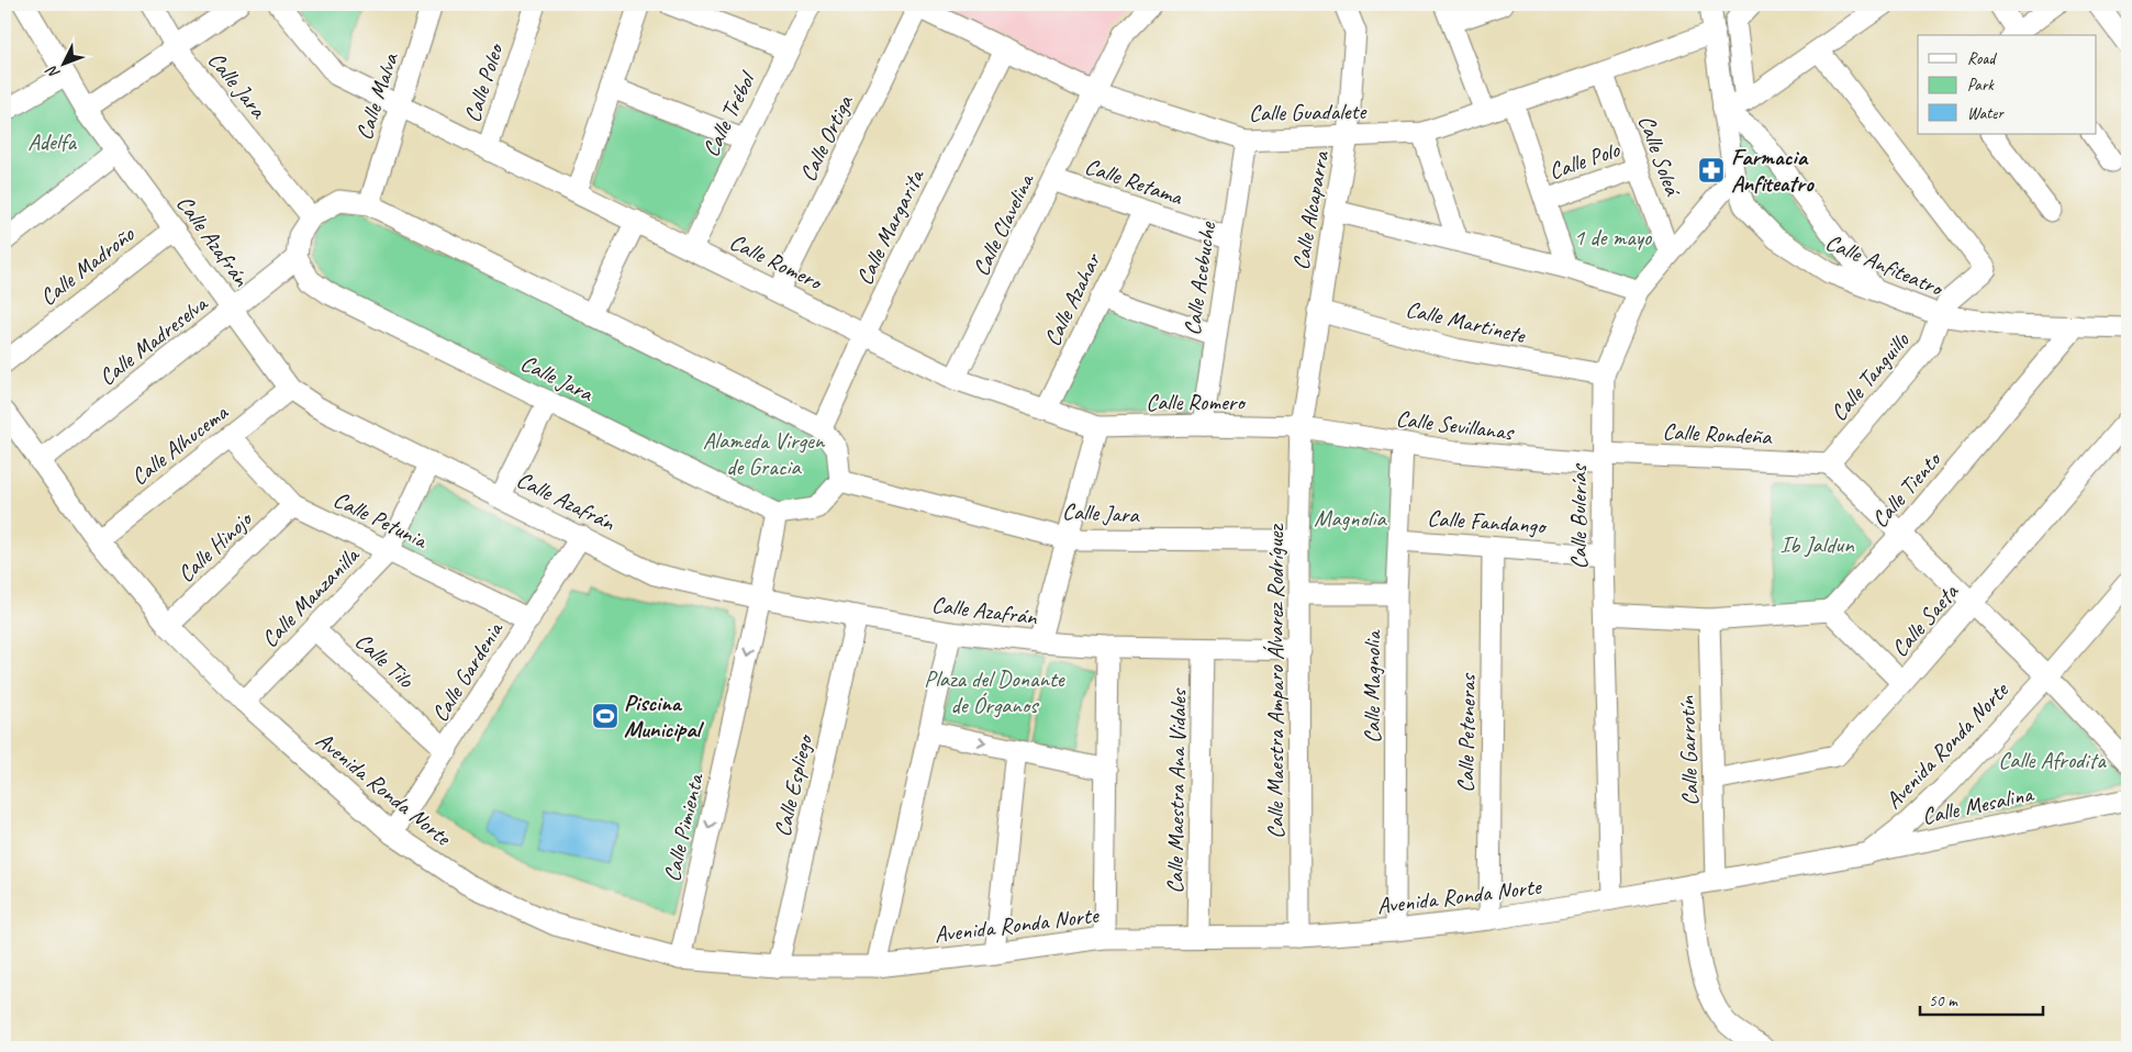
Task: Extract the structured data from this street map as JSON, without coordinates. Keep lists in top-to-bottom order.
{
  "streets": {
    "street": [
      "Calle Poleo",
      "Calle Jara",
      "Calle Malva",
      "Calle Guadalete",
      "Calle Trébol",
      "Calle Ortiga",
      "Calle Soleá",
      "Calle Polo",
      "Calle Retama",
      "Calle Alcaparra",
      "Calle Clavelina",
      "Calle Margarita",
      "Calle Azafrán",
      "Calle Romero",
      "Calle Anfiteatro",
      "Calle Madroño",
      "Calle Acebuche",
      "Calle Azahar",
      "Calle Martinete",
      "Calle Madreselva",
      "Calle Tanguillo",
      "Calle Sevillanas",
      "Calle Rondeña",
      "Calle Alhucema",
      "Calle Tiento",
      "Calle Bulerías",
      "Calle Petunia",
      "Calle Fandango",
      "Calle Hinojo",
      "Calle Manzanilla",
      "Calle Saeta",
      "Calle Tilo",
      "Calle Gardenia",
      "Calle Maestra Amparo Álvarez Rodríguez",
      "Calle Magnolia",
      "Calle Peteneras",
      "Avenida Ronda Norte",
      "Calle Garrotín",
      "Calle Espliego",
      "Calle Maestra Ana Vidales",
      "Calle Mesalina",
      "Calle Pimienta"
    ]
  },
  "crossings": [
    ["Calle Poleo", "Calle Romero"],
    ["Calle Jara", "Calle Madreselva"],
    ["Calle Jara", "Calle Maestra Amparo Álvarez Rodríguez"],
    ["Calle Jara", "Calle Pimienta"],
    ["Calle Malva", "Calle Romero"],
    ["Calle Guadalete", "Calle Ortiga"],
    ["Calle Guadalete", "Calle Soleá"],
    ["Calle Guadalete", "Calle Alcaparra"],
    ["Calle Guadalete", "Calle Clavelina"],
    ["Calle Guadalete", "Calle Margarita"],
    ["Calle Guadalete", "Calle Anfiteatro"],
    ["Calle Guadalete", "Calle Acebuche"],
    ["Calle Trébol", "Calle Romero"],
    ["Calle Ortiga", "Calle Romero"],
    ["Calle Soleá", "Calle Polo"],
    ["Calle Soleá", "Calle Bulerías"],
    ["Calle Retama", "Calle Clavelina"],
    ["Calle Retama", "Calle Acebuche"],
    ["Calle Retama", "Calle Azahar"],
    ["Calle Alcaparra", "Calle Romero"],
    ["Calle Alcaparra", "Calle Martinete"],
    ["Calle Alcaparra", "Calle Sevillanas"],
    ["Calle Alcaparra", "Calle Maestra Amparo Álvarez Rodríguez"],
    ["Calle Clavelina", "Calle Romero"],
    ["Calle Margarita", "Calle Romero"],
    ["Calle Azafrán", "Calle Madroño"],
    ["Calle Azafrán", "Calle Madreselva"],
    ["Calle Azafrán", "Calle Alhucema"],
    ["Calle Azafrán", "Calle Manzanilla"],
    ["Calle Azafrán", "Calle Gardenia"],
    ["Calle Azafrán", "Calle Maestra Amparo Álvarez Rodríguez"],
    ["Calle Azafrán", "Calle Espliego"],
    ["Calle Azafrán", "Calle Maestra Ana Vidales"],
    ["Calle Azafrán", "Calle Pimienta"],
    ["Calle Romero", "Calle Acebuche"],
    ["Calle Romero", "Calle Azahar"],
    ["Calle Romero", "Calle Sevillanas"],
    ["Calle Romero", "Calle Maestra Amparo Álvarez Rodríguez"],
    ["Calle Anfiteatro", "Calle Tanguillo"],
    ["Calle Anfiteatro", "Calle Tiento"],
    ["Calle Anfiteatro", "Calle Bulerías"],
    ["Calle Martinete", "Calle Bulerías"],
    ["Calle Madreselva", "Avenida Ronda Norte"],
    ["Calle Tanguillo", "Calle Rondeña"],
    ["Calle Sevillanas", "Calle Rondeña"],
    ["Calle Sevillanas", "Calle Bulerías"],
    ["Calle Sevillanas", "Calle Maestra Amparo Álvarez Rodríguez"],
    ["Calle Sevillanas", "Calle Magnolia"],
    ["Calle Rondeña", "Calle Bulerías"],
    ["Calle Alhucema", "Calle Petunia"],
    ["Calle Alhucema", "Avenida Ronda Norte"],
    ["Calle Bulerías", "Calle Fandango"],
    ["Calle Bulerías", "Avenida Ronda Norte"],
    ["Calle Petunia", "Calle Hinojo"],
    ["Calle Petunia", "Calle Manzanilla"],
    ["Calle Petunia", "Calle Gardenia"],
    ["Calle Fandango", "Calle Magnolia"],
    ["Calle Fandango", "Calle Peteneras"],
    ["Calle Hinojo", "Avenida Ronda Norte"],
    ["Calle Manzanilla", "Calle Tilo"],
    ["Calle Manzanilla", "Avenida Ronda Norte"],
    ["Calle Saeta", "Calle Garrotín"],
    ["Calle Tilo", "Calle Gardenia"],
    ["Calle Gardenia", "Avenida Ronda Norte"],
    ["Calle Maestra Amparo Álvarez Rodríguez", "Avenida Ronda Norte"],
    ["Calle Magnolia", "Avenida Ronda Norte"],
    ["Calle Peteneras", "Avenida Ronda Norte"],
    ["Avenida Ronda Norte", "Calle Garrotín"],
    ["Avenida Ronda Norte", "Calle Espliego"],
    ["Avenida Ronda Norte", "Calle Maestra Ana Vidales"],
    ["Avenida Ronda Norte", "Calle Mesalina"],
    ["Avenida Ronda Norte", "Calle Pimienta"]
  ],
  "one_way": ["Calle Pimienta"],
  "parks": [
    "Adelfa",
    "1 de mayo",
    "Alameda Virgen de Gracia",
    "Magnolia",
    "Ib Jaldun",
    "Plaza del Donante de Órganos",
    "Calle Afrodita"
  ],
  "places": {
    "pharmacy": ["Farmacia Anfiteatro"],
    "sports": ["Piscina Municipal"]
  },
  "legend": ["Road", "Park", "Water"],
  "scale_bar": "50 m",
  "north": "bottom left"
}
